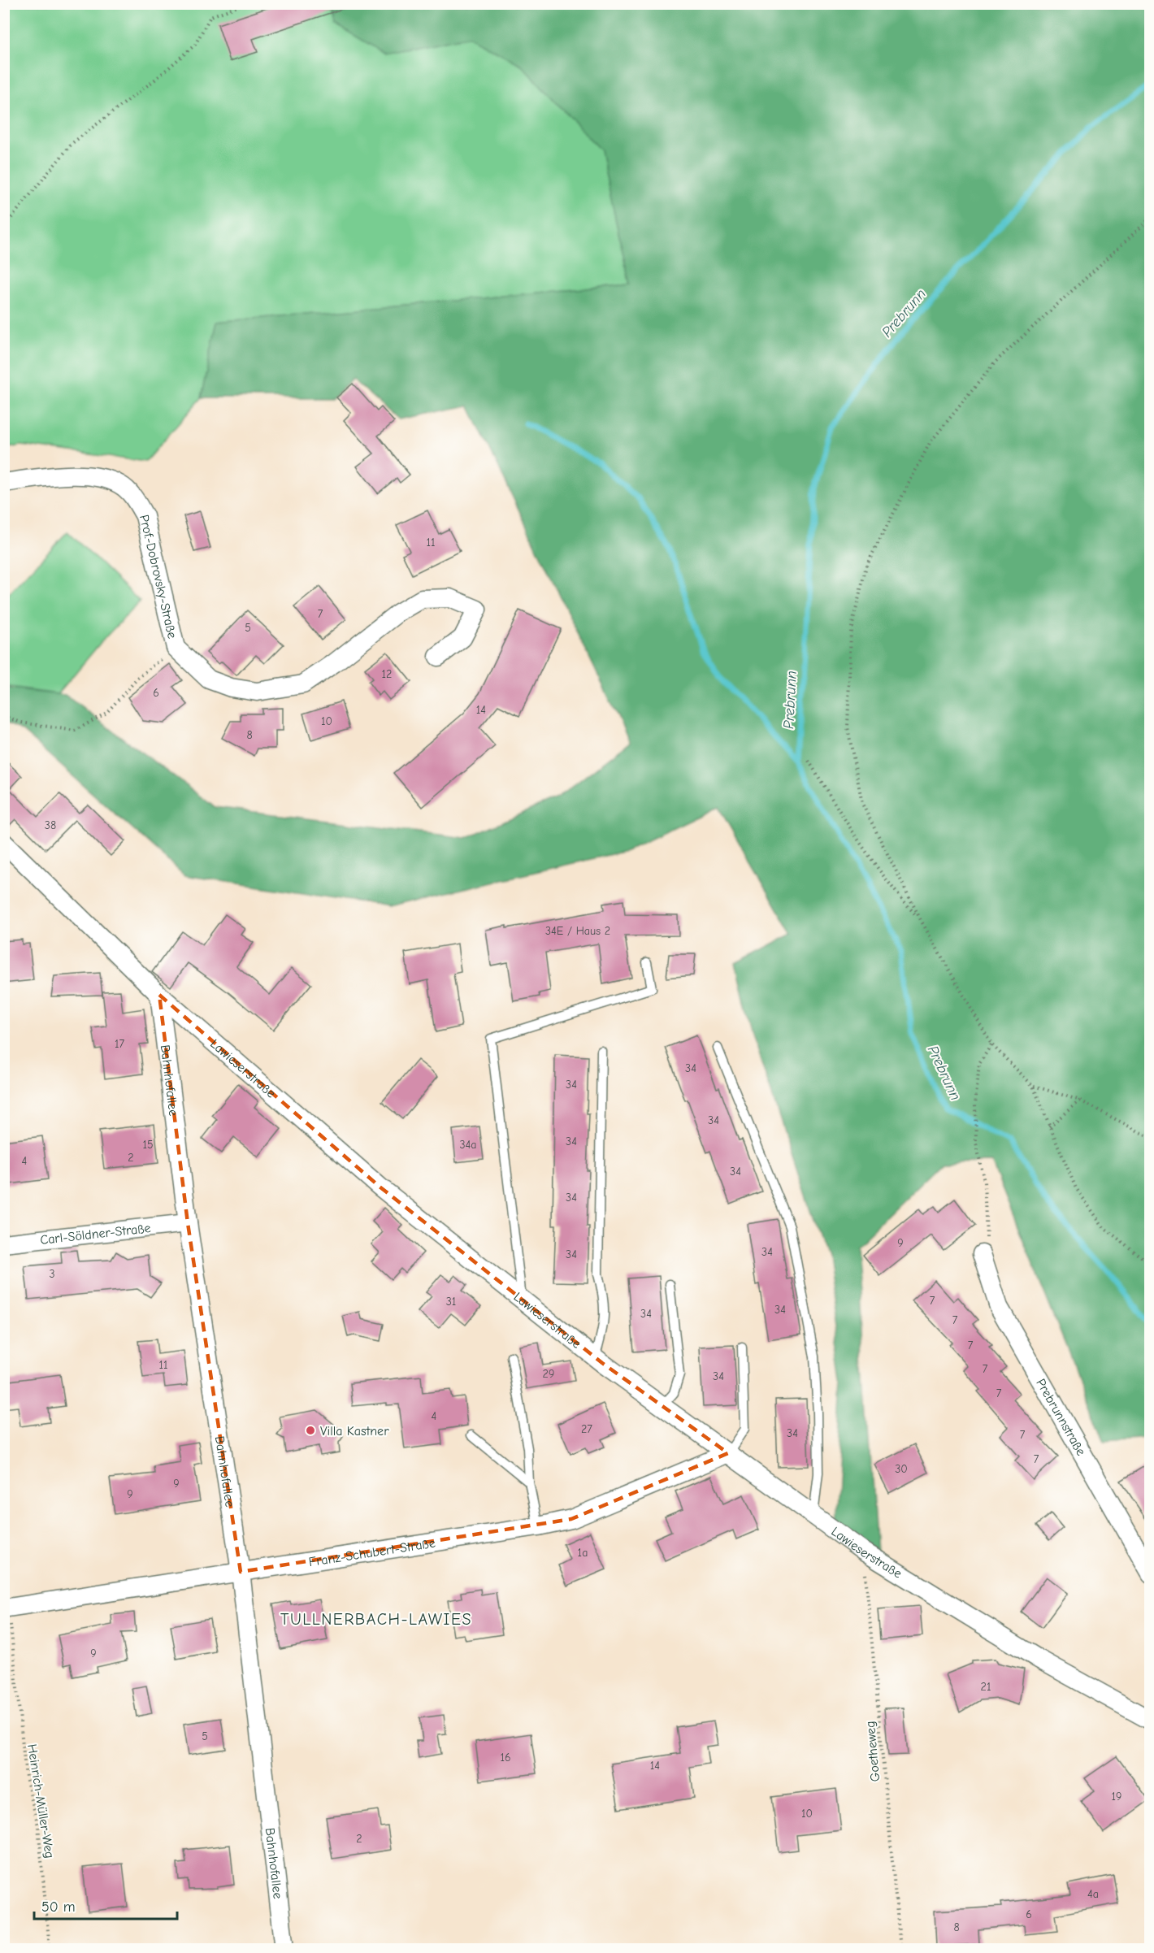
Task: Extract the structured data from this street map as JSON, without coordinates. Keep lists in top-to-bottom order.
{
  "streets": {
    "street": [
      "Prof.-Dobrovsky-Straße",
      "Lawieserstraße",
      "Bahnhofallee",
      "Carl-Söldner-Straße",
      "Prebrunnstraße",
      "Franz-Schubert-Straße"
    ],
    "path": ["Goetheweg", "Heinrich-Müller-Weg"]
  },
  "crossings": [
    ["Lawieserstraße", "Bahnhofallee"],
    ["Lawieserstraße", "Franz-Schubert-Straße"],
    ["Lawieserstraße", "Goetheweg"],
    ["Bahnhofallee", "Carl-Söldner-Straße"],
    ["Bahnhofallee", "Franz-Schubert-Straße"],
    ["Franz-Schubert-Straße", "Heinrich-Müller-Weg"]
  ],
  "districts": ["TULLNERBACH-LAWIES"],
  "water": ["Prebrunn"],
  "places": ["Villa Kastner"],
  "house_numbers": [
    "11",
    "7",
    "5",
    "12",
    "6",
    "14",
    "10",
    "8",
    "38",
    "34E / Haus 2",
    "17",
    "34",
    "34",
    "34",
    "34",
    "15",
    "34a",
    "2",
    "4",
    "34",
    "34",
    "9",
    "34",
    "34",
    "3",
    "7",
    "31",
    "34",
    "34",
    "7",
    "7",
    "11",
    "7",
    "29",
    "34",
    "7",
    "4",
    "27",
    "34",
    "7",
    "7",
    "30",
    "9",
    "9",
    "1a",
    "9",
    "21",
    "5",
    "16",
    "14",
    "19",
    "10",
    "2",
    "4a",
    "6",
    "8"
  ],
  "scale_bar": "50 m"
}
